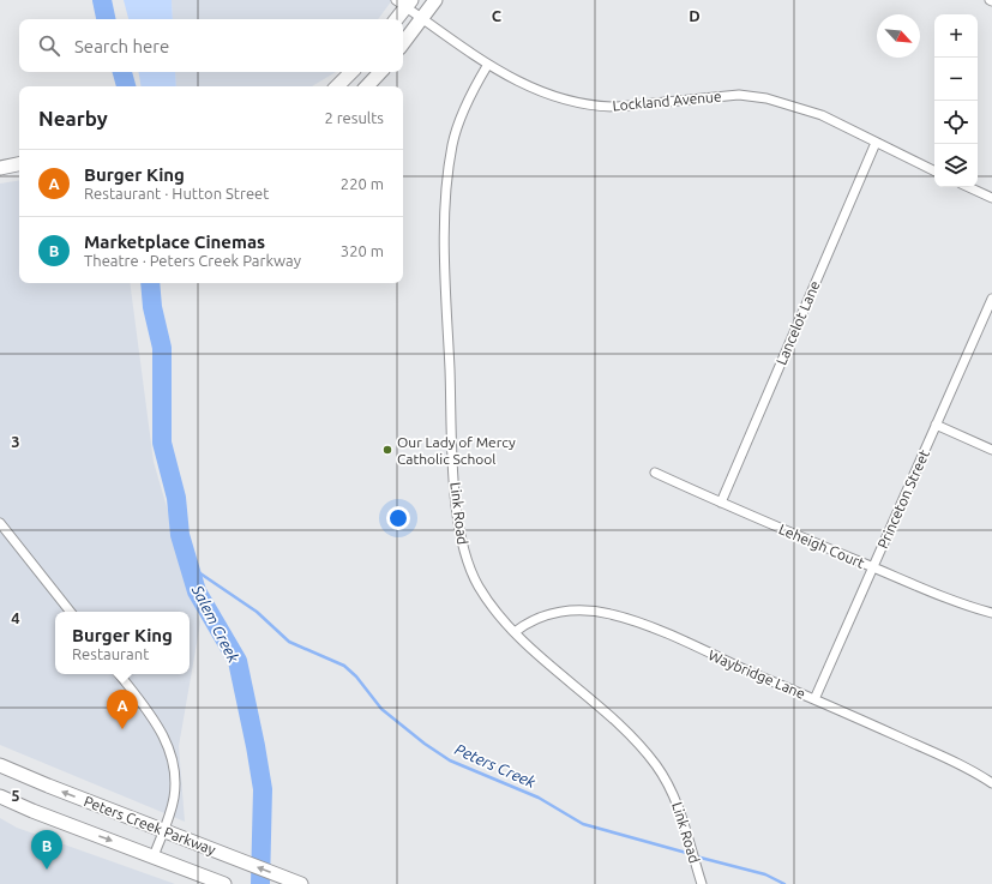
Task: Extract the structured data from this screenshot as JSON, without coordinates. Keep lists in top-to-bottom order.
{
  "streets": {
    "main road": ["Peters Creek Parkway"],
    "street": [
      "Lockland Avenue",
      "Lancelot Lane",
      "Princeton Street",
      "Link Road",
      "Leheigh Court",
      "Waybridge Lane"
    ]
  },
  "crossings": [
    ["Lockland Avenue", "Lancelot Lane"],
    ["Lockland Avenue", "Link Road"],
    ["Lancelot Lane", "Leheigh Court"],
    ["Princeton Street", "Leheigh Court"],
    ["Princeton Street", "Waybridge Lane"],
    ["Link Road", "Waybridge Lane"]
  ],
  "water": ["Salem Creek", "Peters Creek"],
  "places": ["Our Lady of Mercy Catholic School"],
  "north": "bottom right",
  "page": {
    "map_buttons": ["+", "−"],
    "search": "Search here",
    "heading": ["Nearby", "2 results"],
    "list": [
      {
        "mark": "A",
        "name": "Burger King",
        "note": "Restaurant · Hutton Street",
        "value": "220 m"
      },
      {
        "mark": "B",
        "name": "Marketplace Cinemas",
        "note": "Theatre · Peters Creek Parkway",
        "value": "320 m"
      }
    ],
    "popup": ["Burger King", "Restaurant"],
    "pins": ["A", "B"]
  },
  "grid": {
    "columns": ["C", "D"],
    "rows": ["3", "4", "5"]
  }
}
